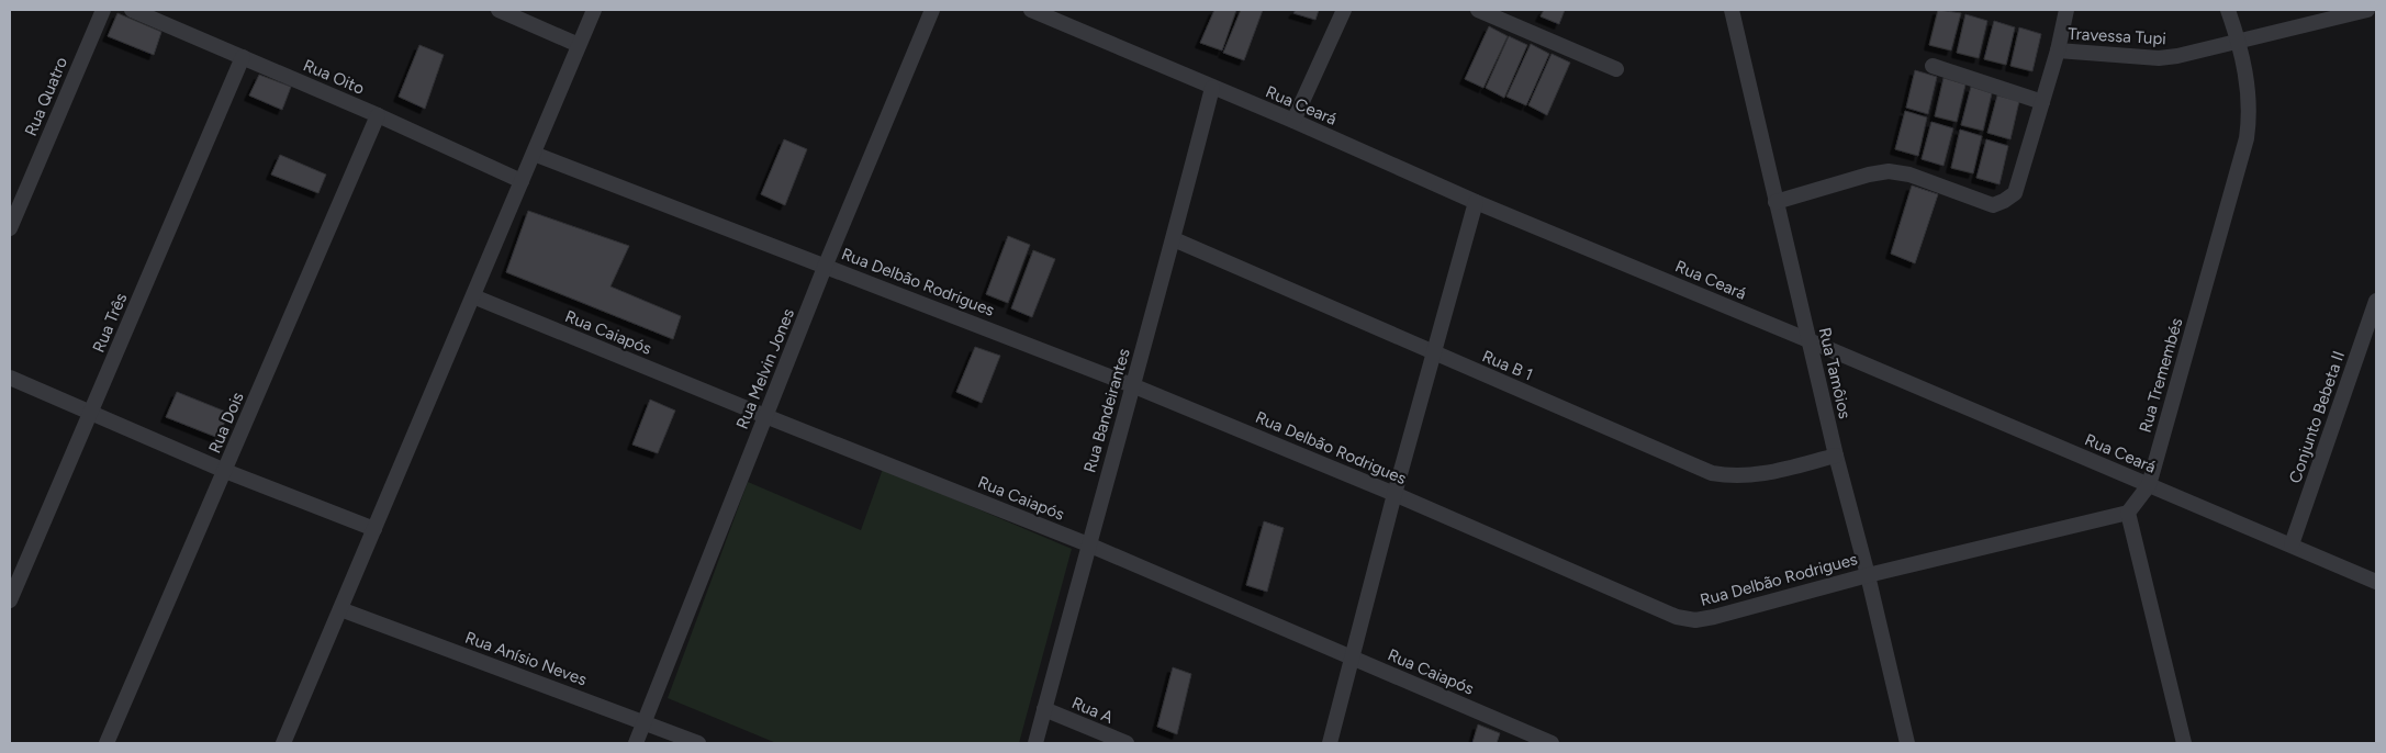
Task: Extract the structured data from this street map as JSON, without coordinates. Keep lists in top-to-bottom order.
{
  "streets": {
    "street": [
      "Travessa Tupi",
      "Rua Oito",
      "Rua Quatro",
      "Rua Ceará",
      "Rua Delbão Rodrigues",
      "Rua Três",
      "Rua Caiapós",
      "Rua B 1",
      "Rua Melvin Jones",
      "Rua Tamôios",
      "Rua Tremembés",
      "Rua Bandeirantes",
      "Conjunto Bebeta II",
      "Rua Dois",
      "Rua Anísio Neves",
      "Rua A"
    ]
  },
  "crossings": [
    ["Travessa Tupi", "Rua Tremembés"],
    ["Rua Oito", "Rua Três"],
    ["Rua Oito", "Rua Dois"],
    ["Rua Ceará", "Rua Tamôios"],
    ["Rua Ceará", "Rua Tremembés"],
    ["Rua Ceará", "Rua Bandeirantes"],
    ["Rua Ceará", "Conjunto Bebeta II"],
    ["Rua Delbão Rodrigues", "Rua Melvin Jones"],
    ["Rua Delbão Rodrigues", "Rua Tamôios"],
    ["Rua Delbão Rodrigues", "Rua Tremembés"],
    ["Rua Delbão Rodrigues", "Rua Bandeirantes"],
    ["Rua Caiapós", "Rua Melvin Jones"],
    ["Rua Caiapós", "Rua Bandeirantes"],
    ["Rua B 1", "Rua Tamôios"],
    ["Rua B 1", "Rua Bandeirantes"],
    ["Rua Melvin Jones", "Rua Anísio Neves"],
    ["Rua Bandeirantes", "Rua A"]
  ]
}
